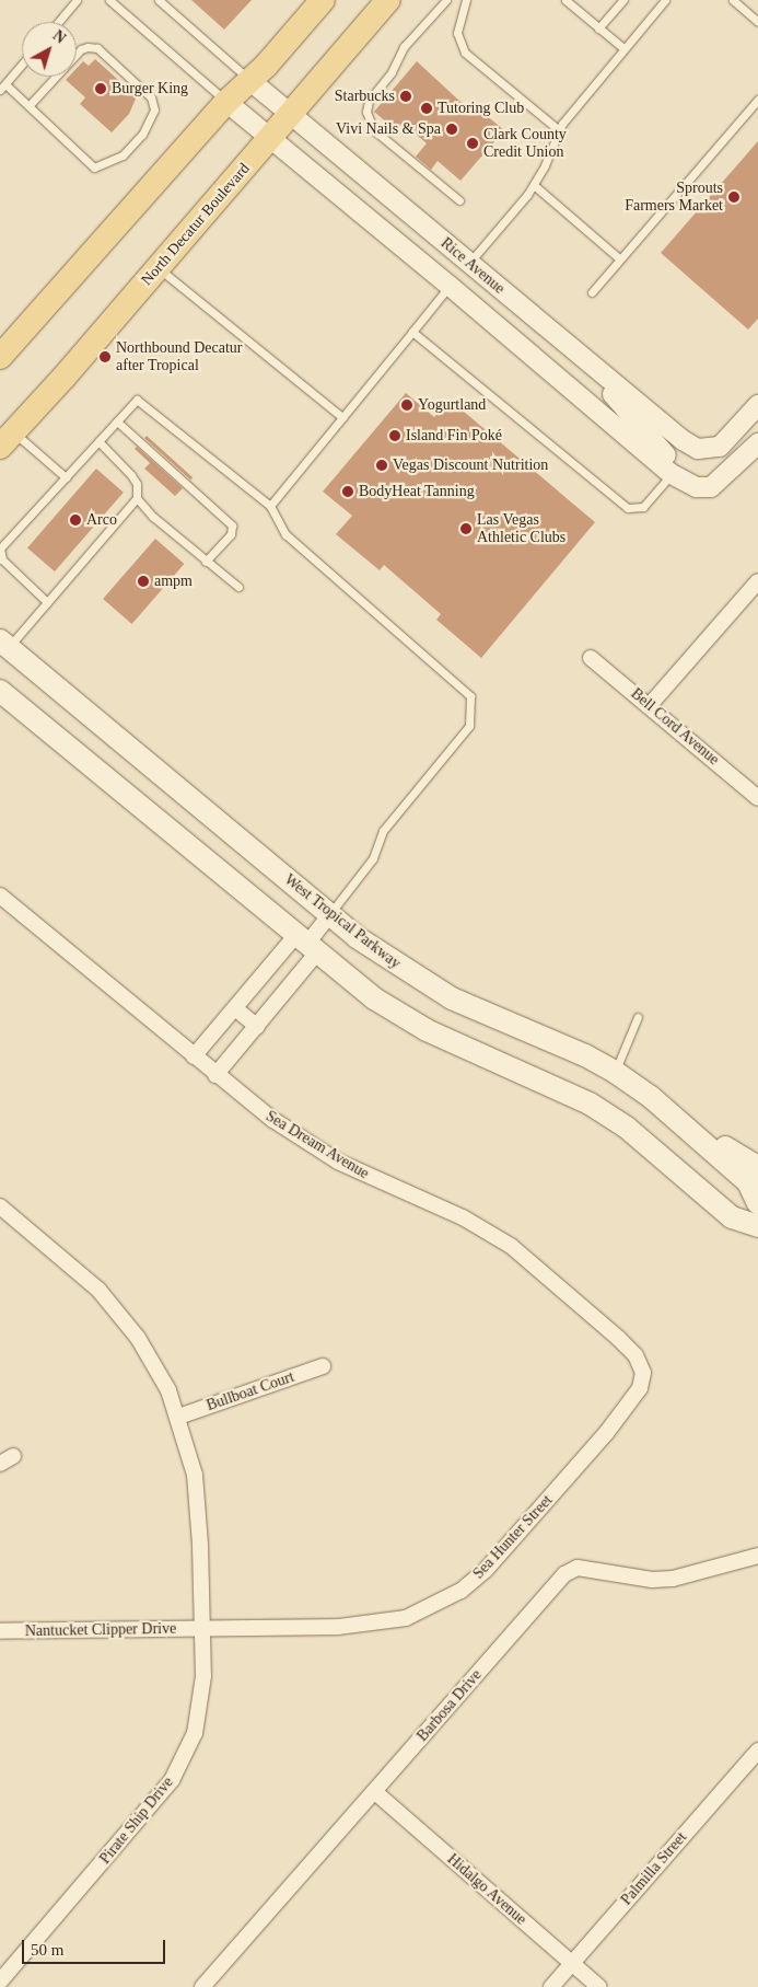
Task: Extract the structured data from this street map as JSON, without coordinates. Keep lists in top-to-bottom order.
{
  "streets": {
    "main road": ["North Decatur Boulevard", "West Tropical Parkway"],
    "street": [
      "Rice Avenue",
      "Bell Cord Avenue",
      "Sea Dream Avenue",
      "Bullboat Court",
      "Sea Hunter Street",
      "Nantucket Clipper Drive",
      "Barbosa Drive",
      "Pirate Ship Drive",
      "Palmilla Street",
      "Hidalgo Avenue"
    ]
  },
  "crossings": [
    ["North Decatur Boulevard", "Rice Avenue"],
    ["Sea Dream Avenue", "Sea Hunter Street"],
    ["Bullboat Court", "Pirate Ship Drive"],
    ["Sea Hunter Street", "Nantucket Clipper Drive"],
    ["Sea Hunter Street", "Pirate Ship Drive"],
    ["Nantucket Clipper Drive", "Pirate Ship Drive"],
    ["Barbosa Drive", "Hidalgo Avenue"],
    ["Palmilla Street", "Hidalgo Avenue"]
  ],
  "places": [
    "Burger King",
    "Starbucks",
    "Tutoring Club",
    "Vivi Nails & Spa",
    "Clark County Credit Union",
    "Sprouts Farmers Market",
    "Northbound Decatur after Tropical",
    "Yogurtland",
    "Island Fin Poké",
    "Vegas Discount Nutrition",
    "BodyHeat Tanning",
    "Arco",
    "Las Vegas Athletic Clubs",
    "ampm"
  ],
  "scale_bar": "50 m",
  "north": "top right"
}
